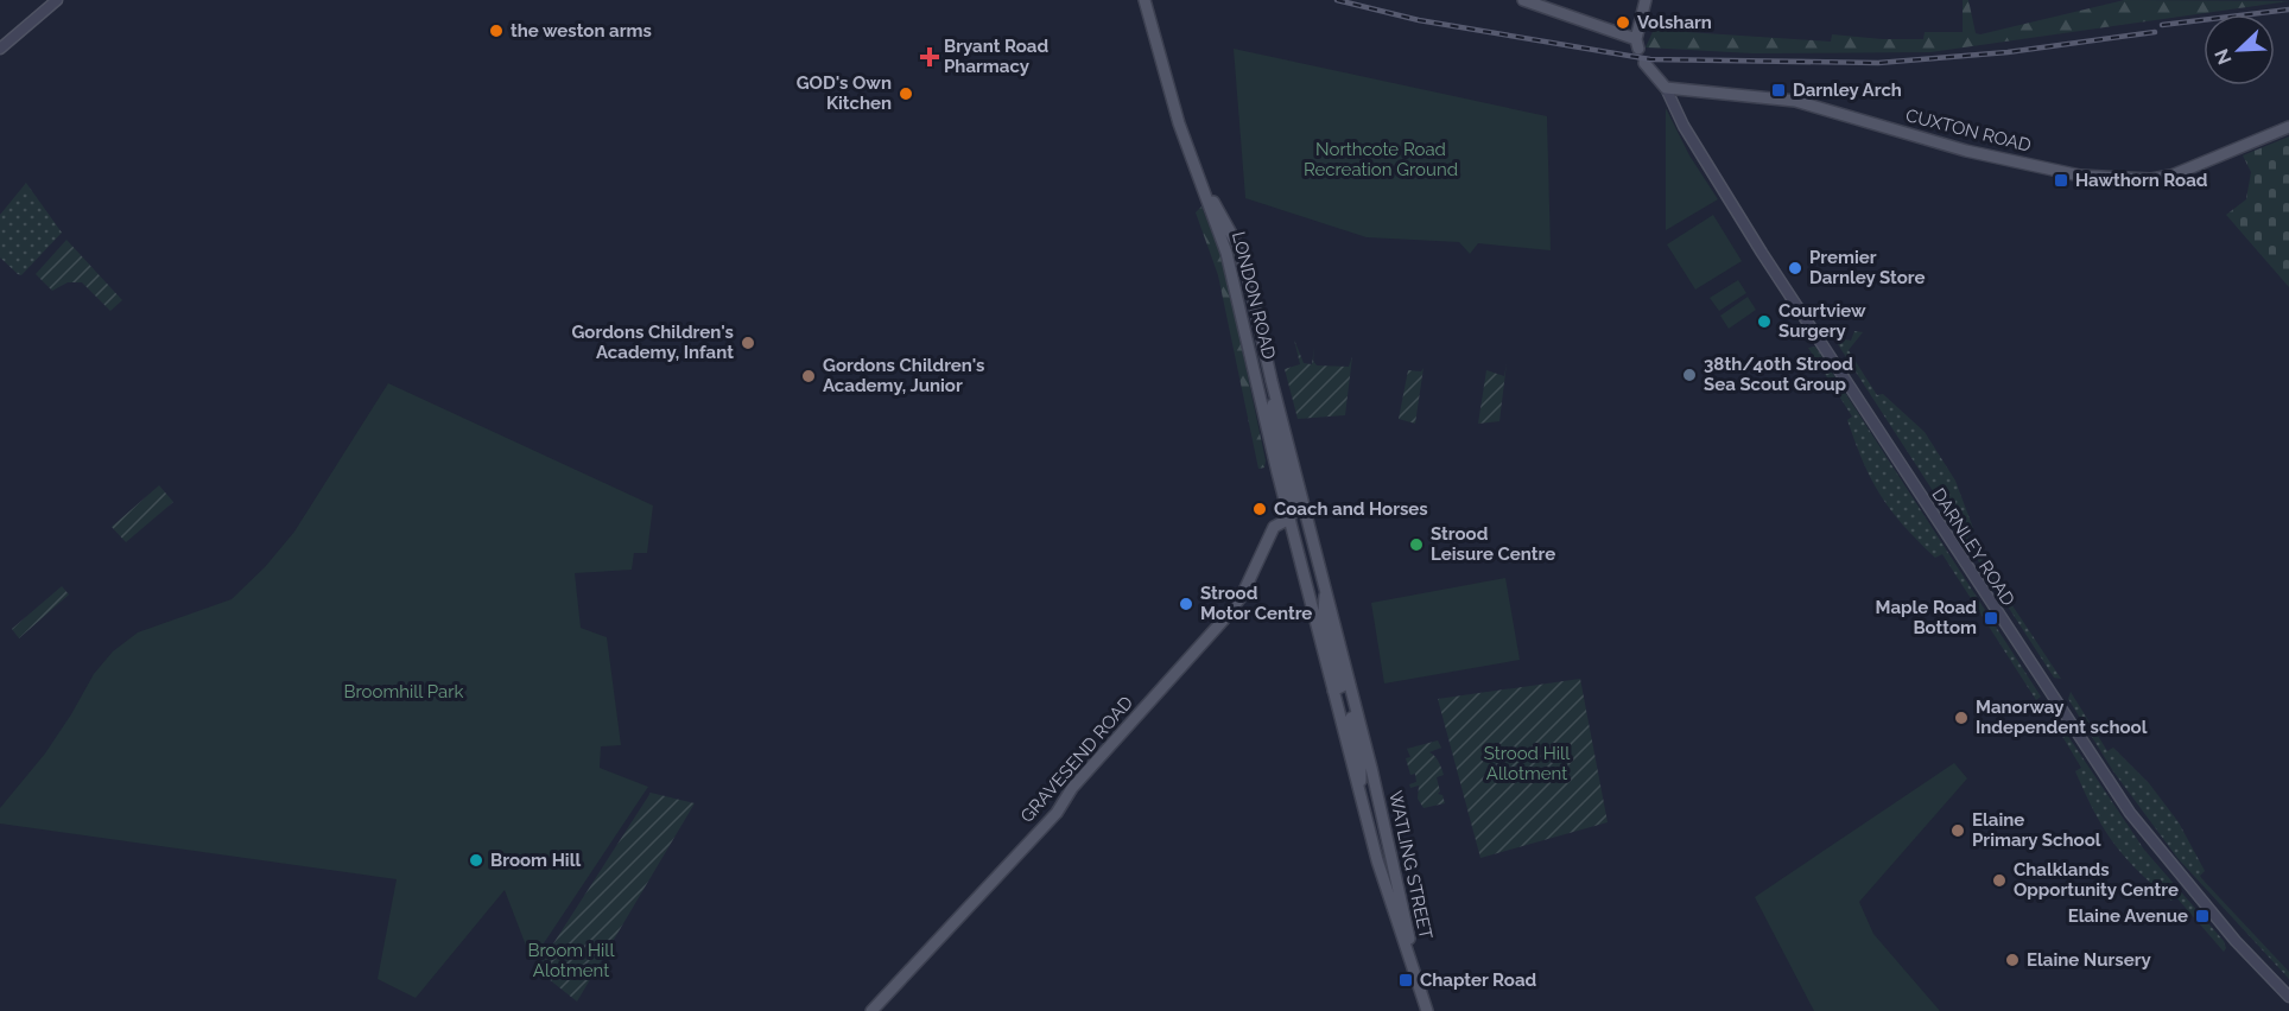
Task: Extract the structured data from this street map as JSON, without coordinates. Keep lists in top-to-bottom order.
{
  "streets": {
    "main road": [
      "CUXTON ROAD",
      "LONDON ROAD",
      "GRAVESEND ROAD",
      "WATLING STREET"
    ],
    "street": ["DARNLEY ROAD"]
  },
  "crossings": [
    ["CUXTON ROAD", "DARNLEY ROAD"],
    ["LONDON ROAD", "GRAVESEND ROAD"],
    ["LONDON ROAD", "WATLING STREET"],
    ["GRAVESEND ROAD", "WATLING STREET"]
  ],
  "parks": [
    "Northcote Road Recreation Ground",
    "Broomhill Park",
    "Strood Hill Allotment",
    "Broom Hill Alotment"
  ],
  "places": {
    "other": [
      "Volsharn",
      "the weston arms",
      "GOD's Own Kitchen",
      "Premier Darnley Store",
      "Courtview Surgery",
      "Gordons Children's Academy, Infant",
      "38th/40th Strood Sea Scout Group",
      "Gordons Children's Academy, Junior",
      "Coach and Horses",
      "Strood Leisure Centre",
      "Strood Motor Centre",
      "Manorway Independent school",
      "Elaine Primary School",
      "Broom Hill",
      "Chalklands Opportunity Centre",
      "Elaine Nursery"
    ],
    "health": ["Bryant Road Pharmacy"],
    "transit": [
      "Darnley Arch",
      "Hawthorn Road",
      "Maple Road Bottom",
      "Elaine Avenue",
      "Chapter Road"
    ]
  },
  "north": "bottom left"
}
